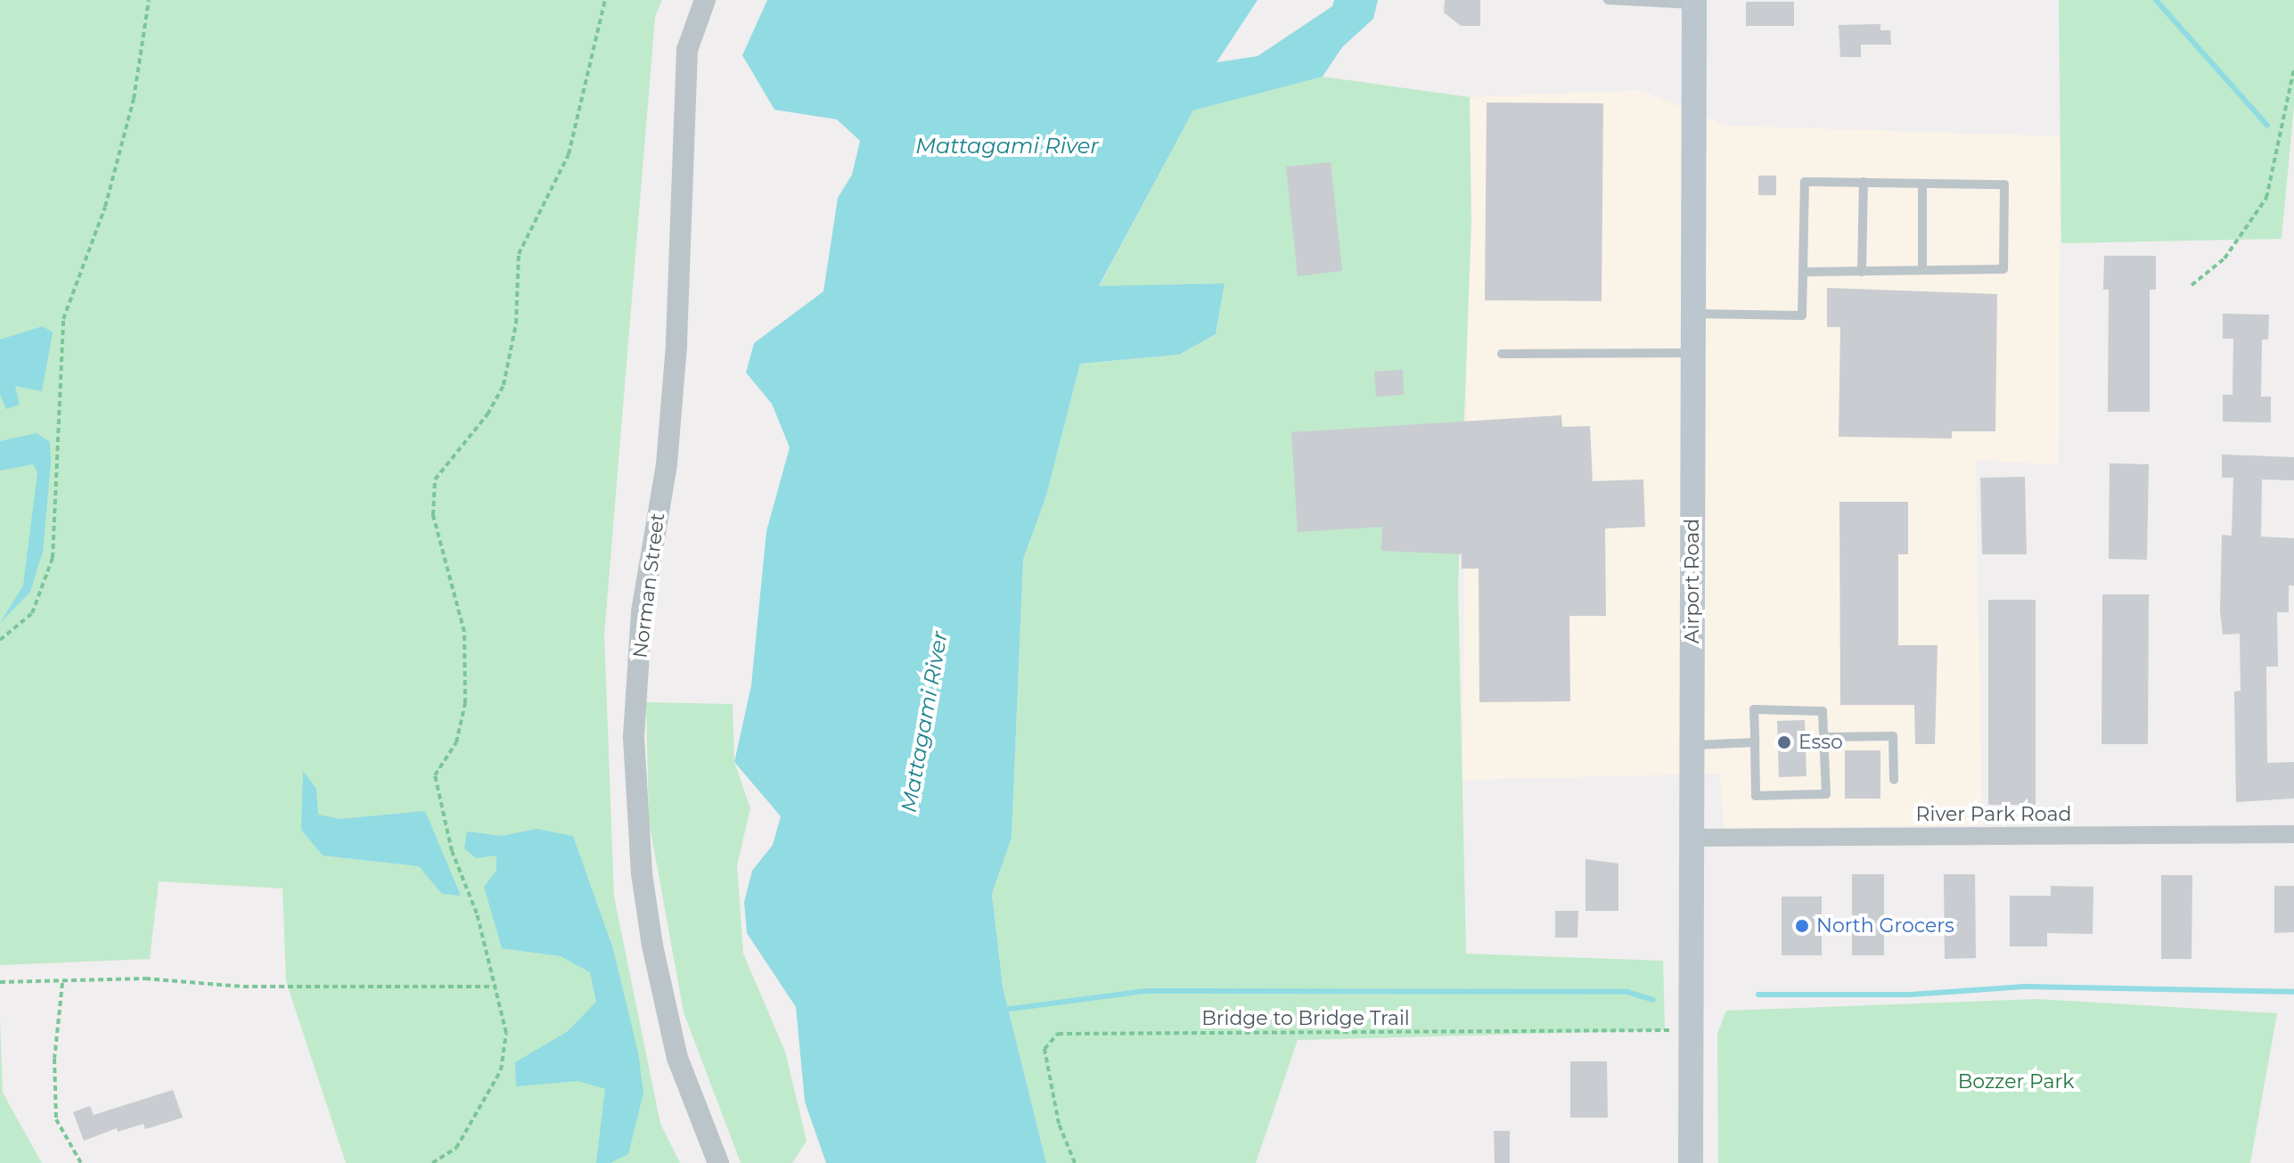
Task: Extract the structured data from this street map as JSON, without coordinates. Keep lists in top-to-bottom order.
{
  "streets": {
    "main road": ["Airport Road"],
    "street": ["Norman Street", "River Park Road"],
    "path": ["Bridge to Bridge Trail"]
  },
  "crossings": [
    ["Airport Road", "River Park Road"],
    ["Airport Road", "Bridge to Bridge Trail"]
  ],
  "water": ["Mattagami River"],
  "parks": ["Bozzer Park"],
  "places": ["Esso", "North Grocers"]
}
